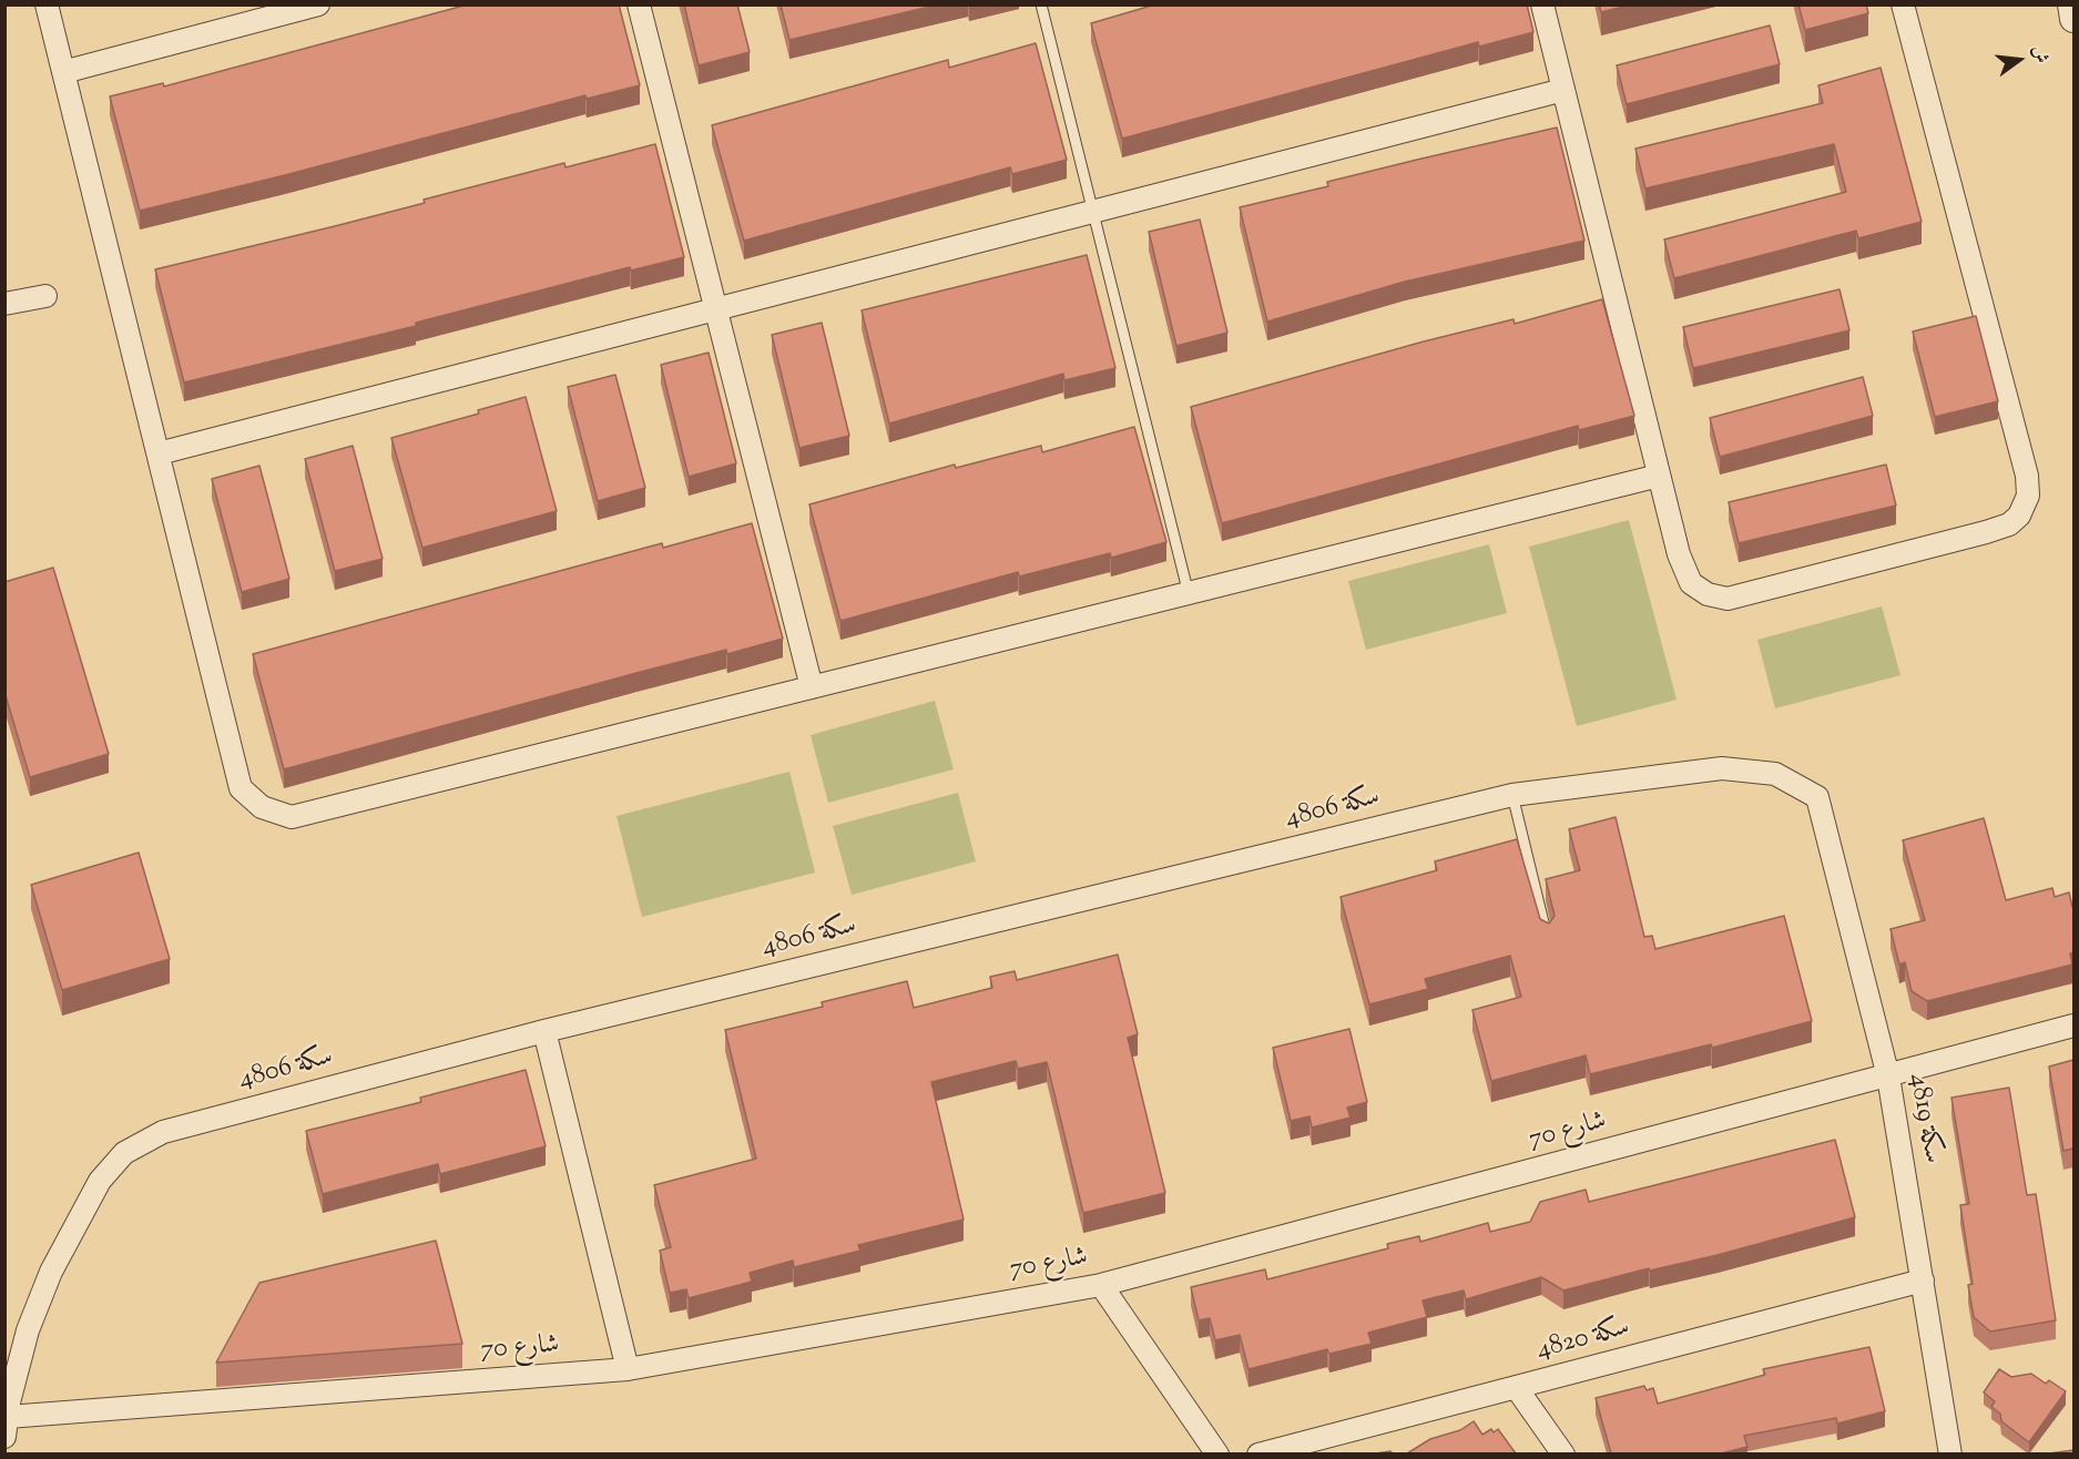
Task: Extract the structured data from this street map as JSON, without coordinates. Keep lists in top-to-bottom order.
{
  "streets": {
    "street": [
      "سكة 4806",
      "سكة 4819",
      "شارع 70",
      "سكة 4820"
    ]
  },
  "crossings": [
    ["سكة 4806", "سكة 4819"],
    ["سكة 4806", "شارع 70"],
    ["سكة 4819", "شارع 70"],
    ["سكة 4819", "سكة 4820"]
  ],
  "north": "right"
}
